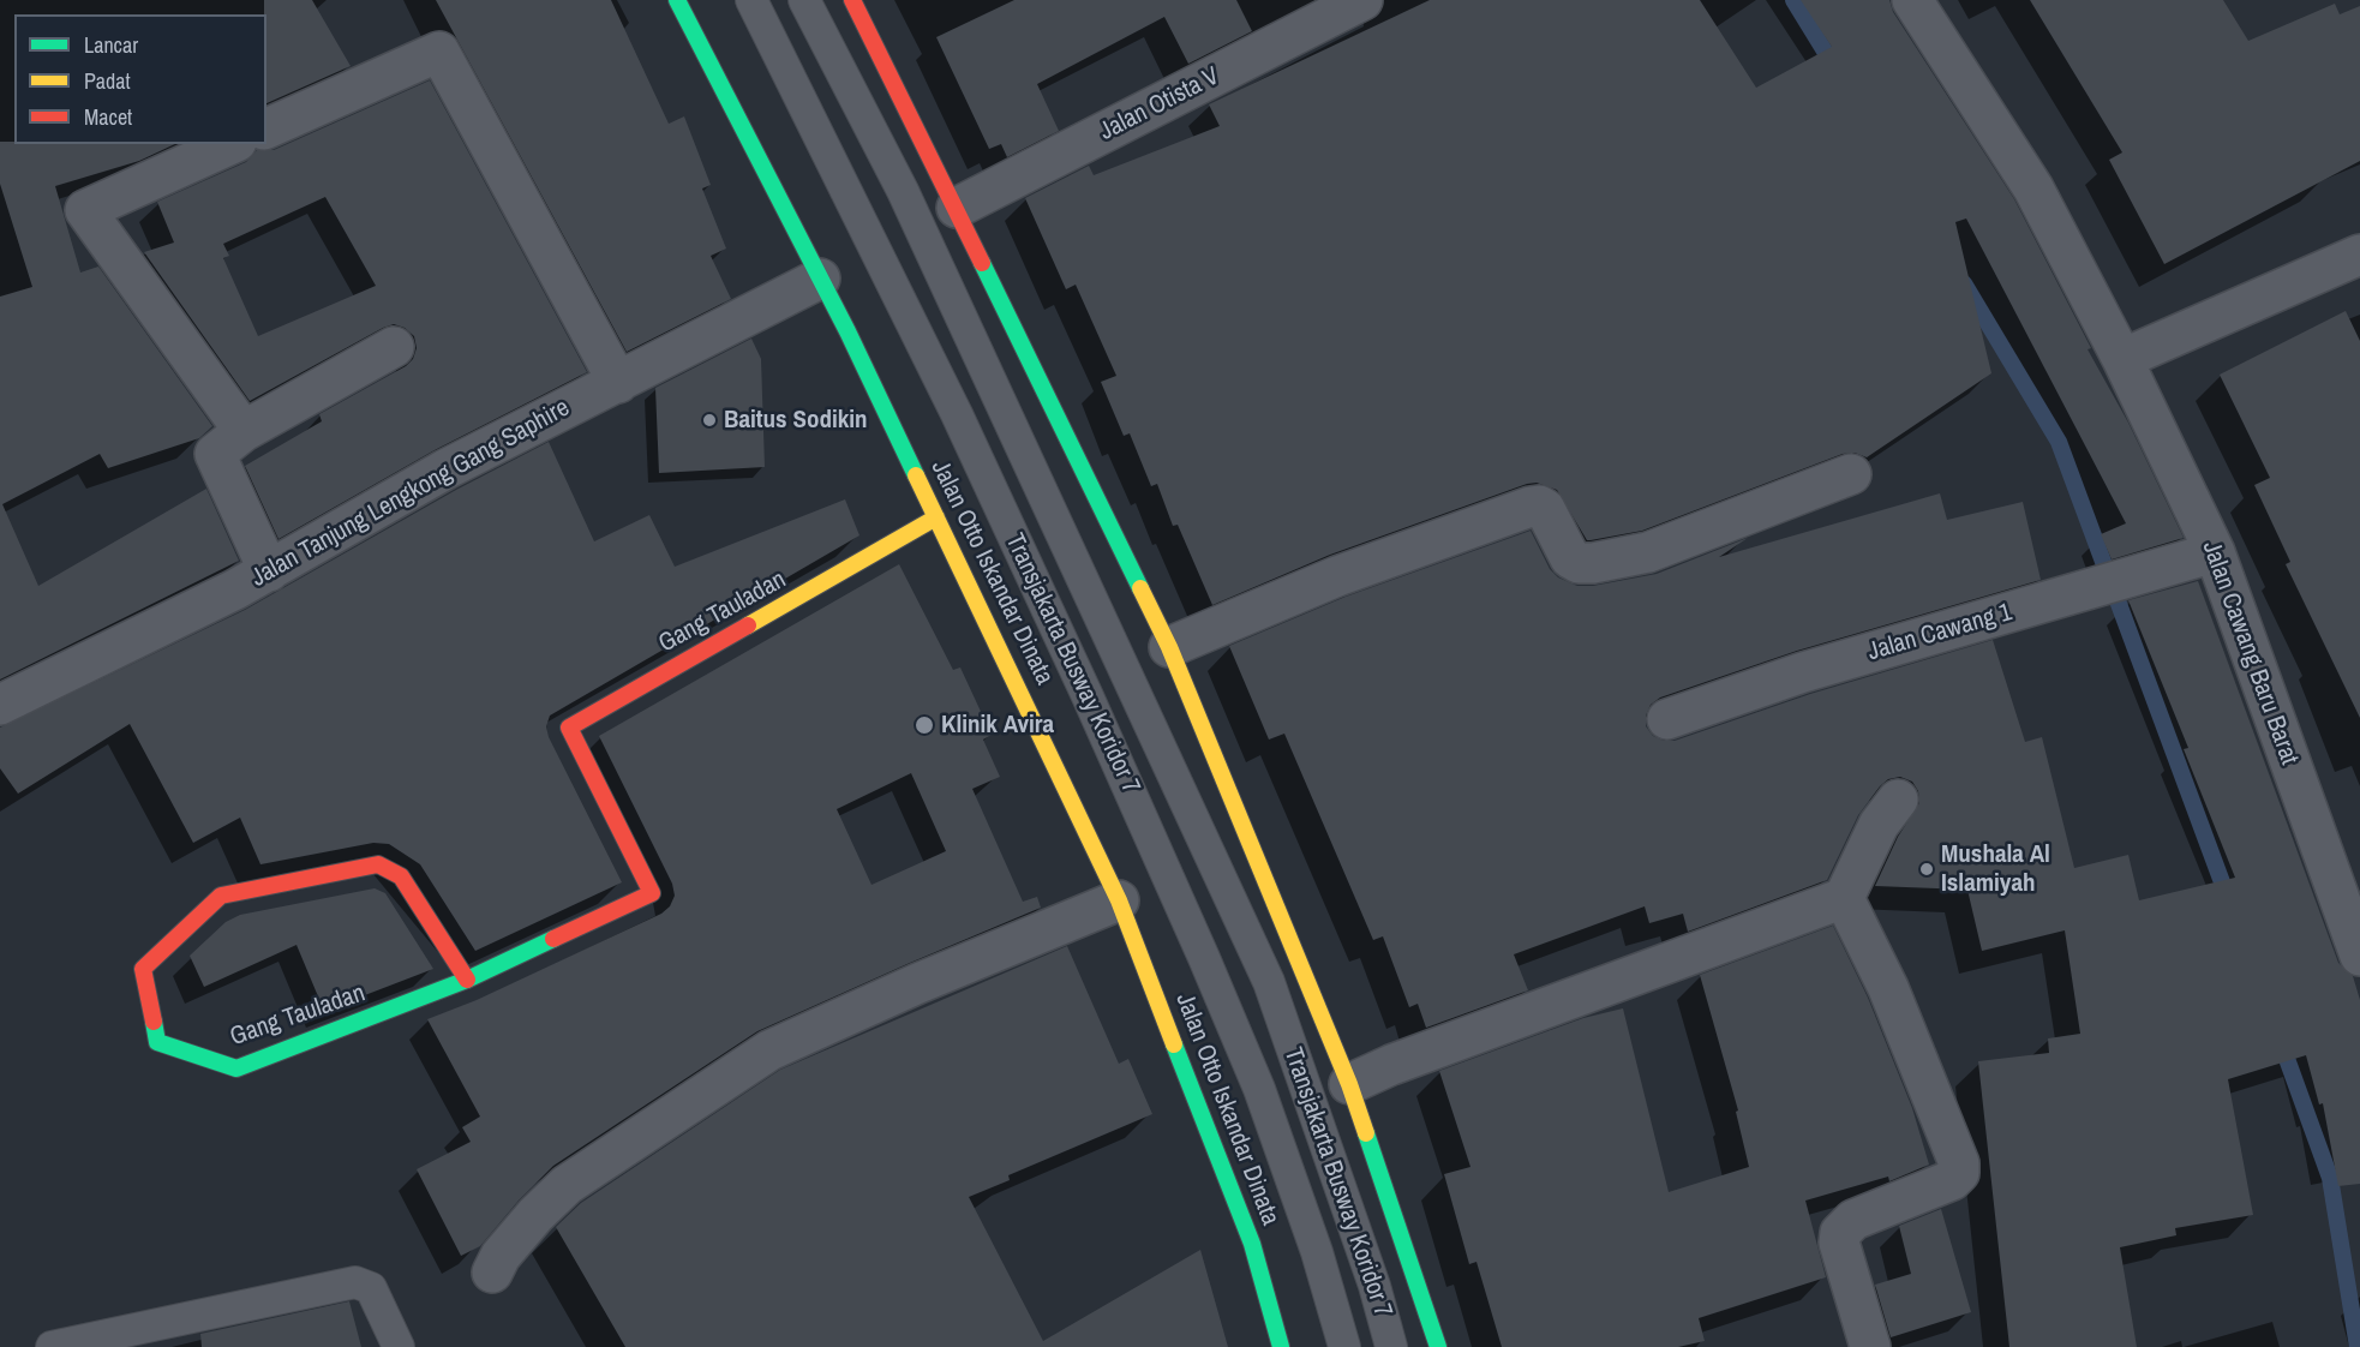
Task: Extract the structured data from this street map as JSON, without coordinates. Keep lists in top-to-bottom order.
{
  "streets": {
    "main road": ["Jalan Otto Iskandar Dinata", "Gang Tauladan"],
    "street": [
      "Jalan Otista V",
      "Jalan Tanjung Lengkong Gang Saphire",
      "Jalan Cawang 1",
      "Jalan Cawang Baru Barat"
    ],
    "lane": ["Transjakarta Busway Koridor 7"]
  },
  "crossings": [
    ["Jalan Tanjung Lengkong Gang Saphire", "Jalan Otto Iskandar Dinata"],
    ["Jalan Otto Iskandar Dinata", "Gang Tauladan"],
    ["Jalan Cawang 1", "Jalan Cawang Baru Barat"]
  ],
  "places": ["Baitus Sodikin", "Klinik Avira", "Mushala Al Islamiyah"],
  "legend": ["Lancar", "Padat", "Macet"]
}
